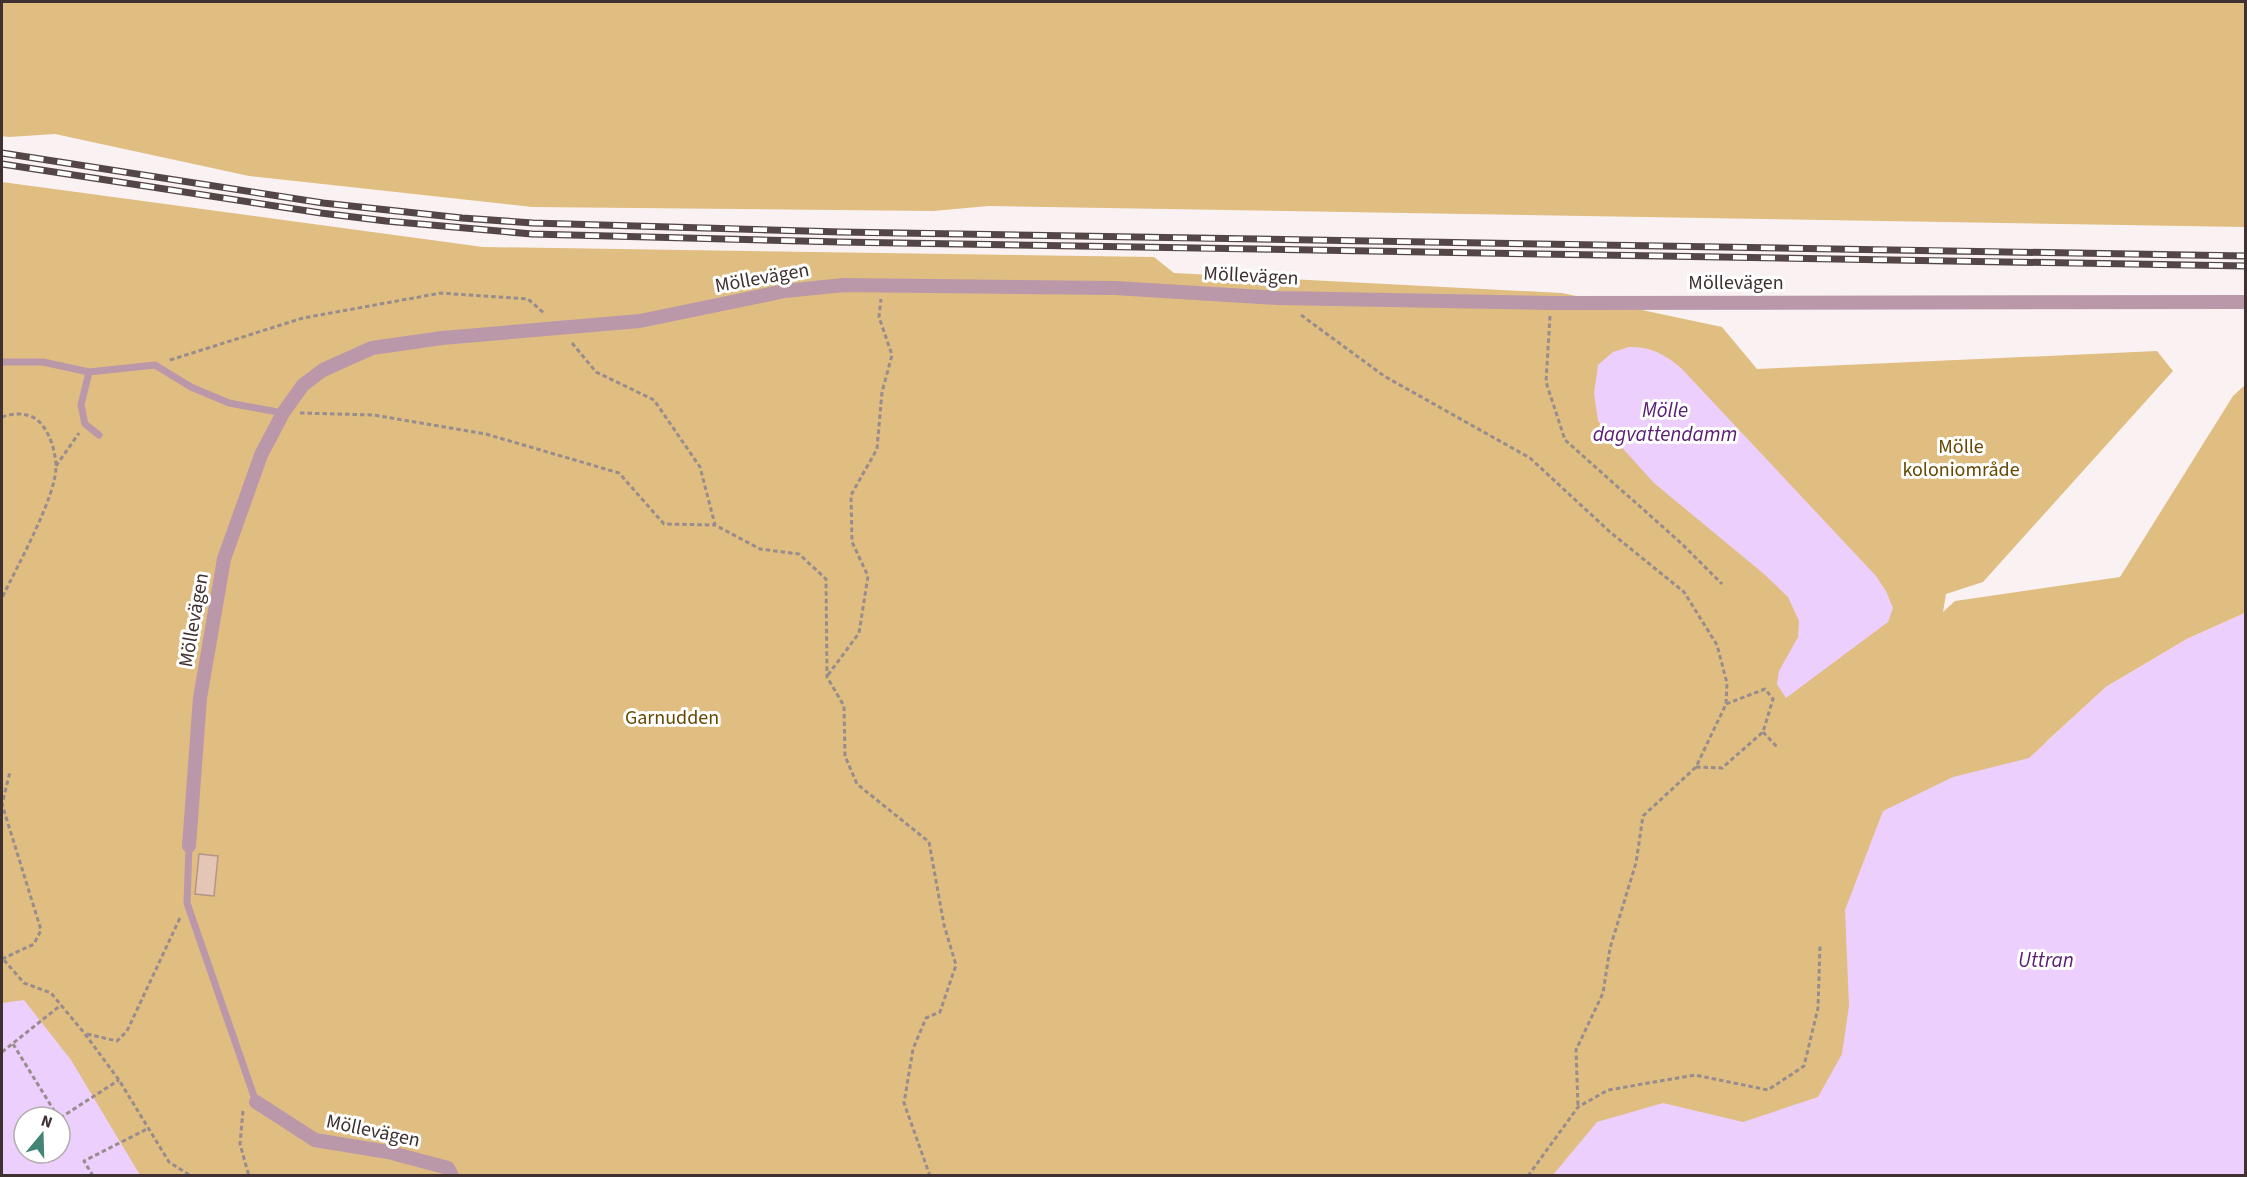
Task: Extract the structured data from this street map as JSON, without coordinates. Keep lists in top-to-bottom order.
{
  "streets": {
    "street": ["Möllevägen"]
  },
  "water": ["Mölle dagvattendamm", "Uttran"],
  "parks": ["Mölle koloniområde", "Garnudden"],
  "north": "top"
}
